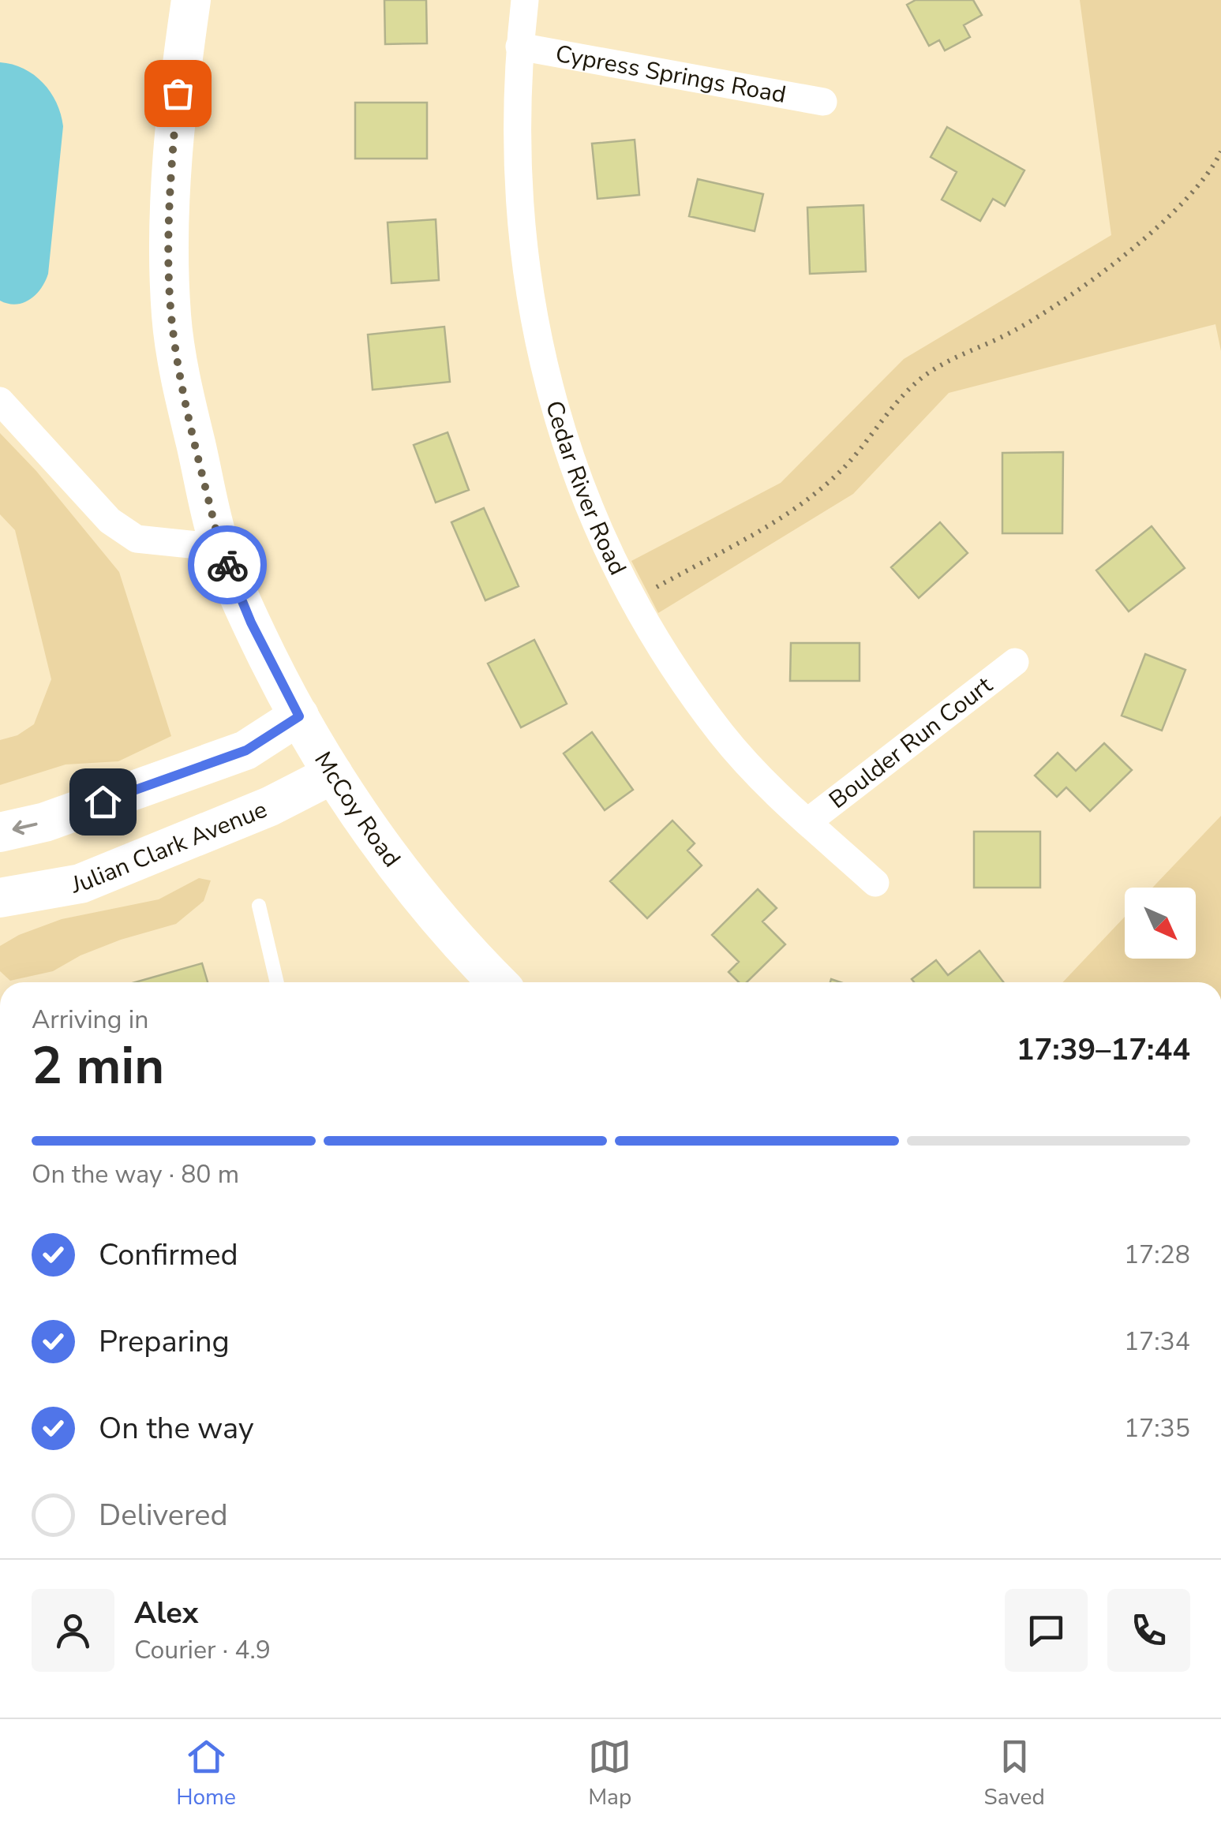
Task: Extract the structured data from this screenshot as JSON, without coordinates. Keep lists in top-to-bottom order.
{
  "streets": {
    "main road": ["McCoy Road", "Julian Clark Avenue"],
    "street": ["Cypress Springs Road", "Cedar River Road", "Boulder Run Court"]
  },
  "crossings": [
    ["Cypress Springs Road", "Cedar River Road"],
    ["Cedar River Road", "Boulder Run Court"],
    ["McCoy Road", "Julian Clark Avenue"]
  ],
  "north": "bottom right",
  "page": {
    "heading": ["2 min", "Arriving in", "17:39–17:44"],
    "panel": ["Alex", "Courier · 4.9"],
    "bar": "On the way · 80 m",
    "list": [
      ["Confirmed", "17:28"],
      ["Preparing", "17:34"],
      ["On the way", "17:35"],
      "Delivered"
    ],
    "tabs": ["Home", "Map", "Saved"]
  }
}
